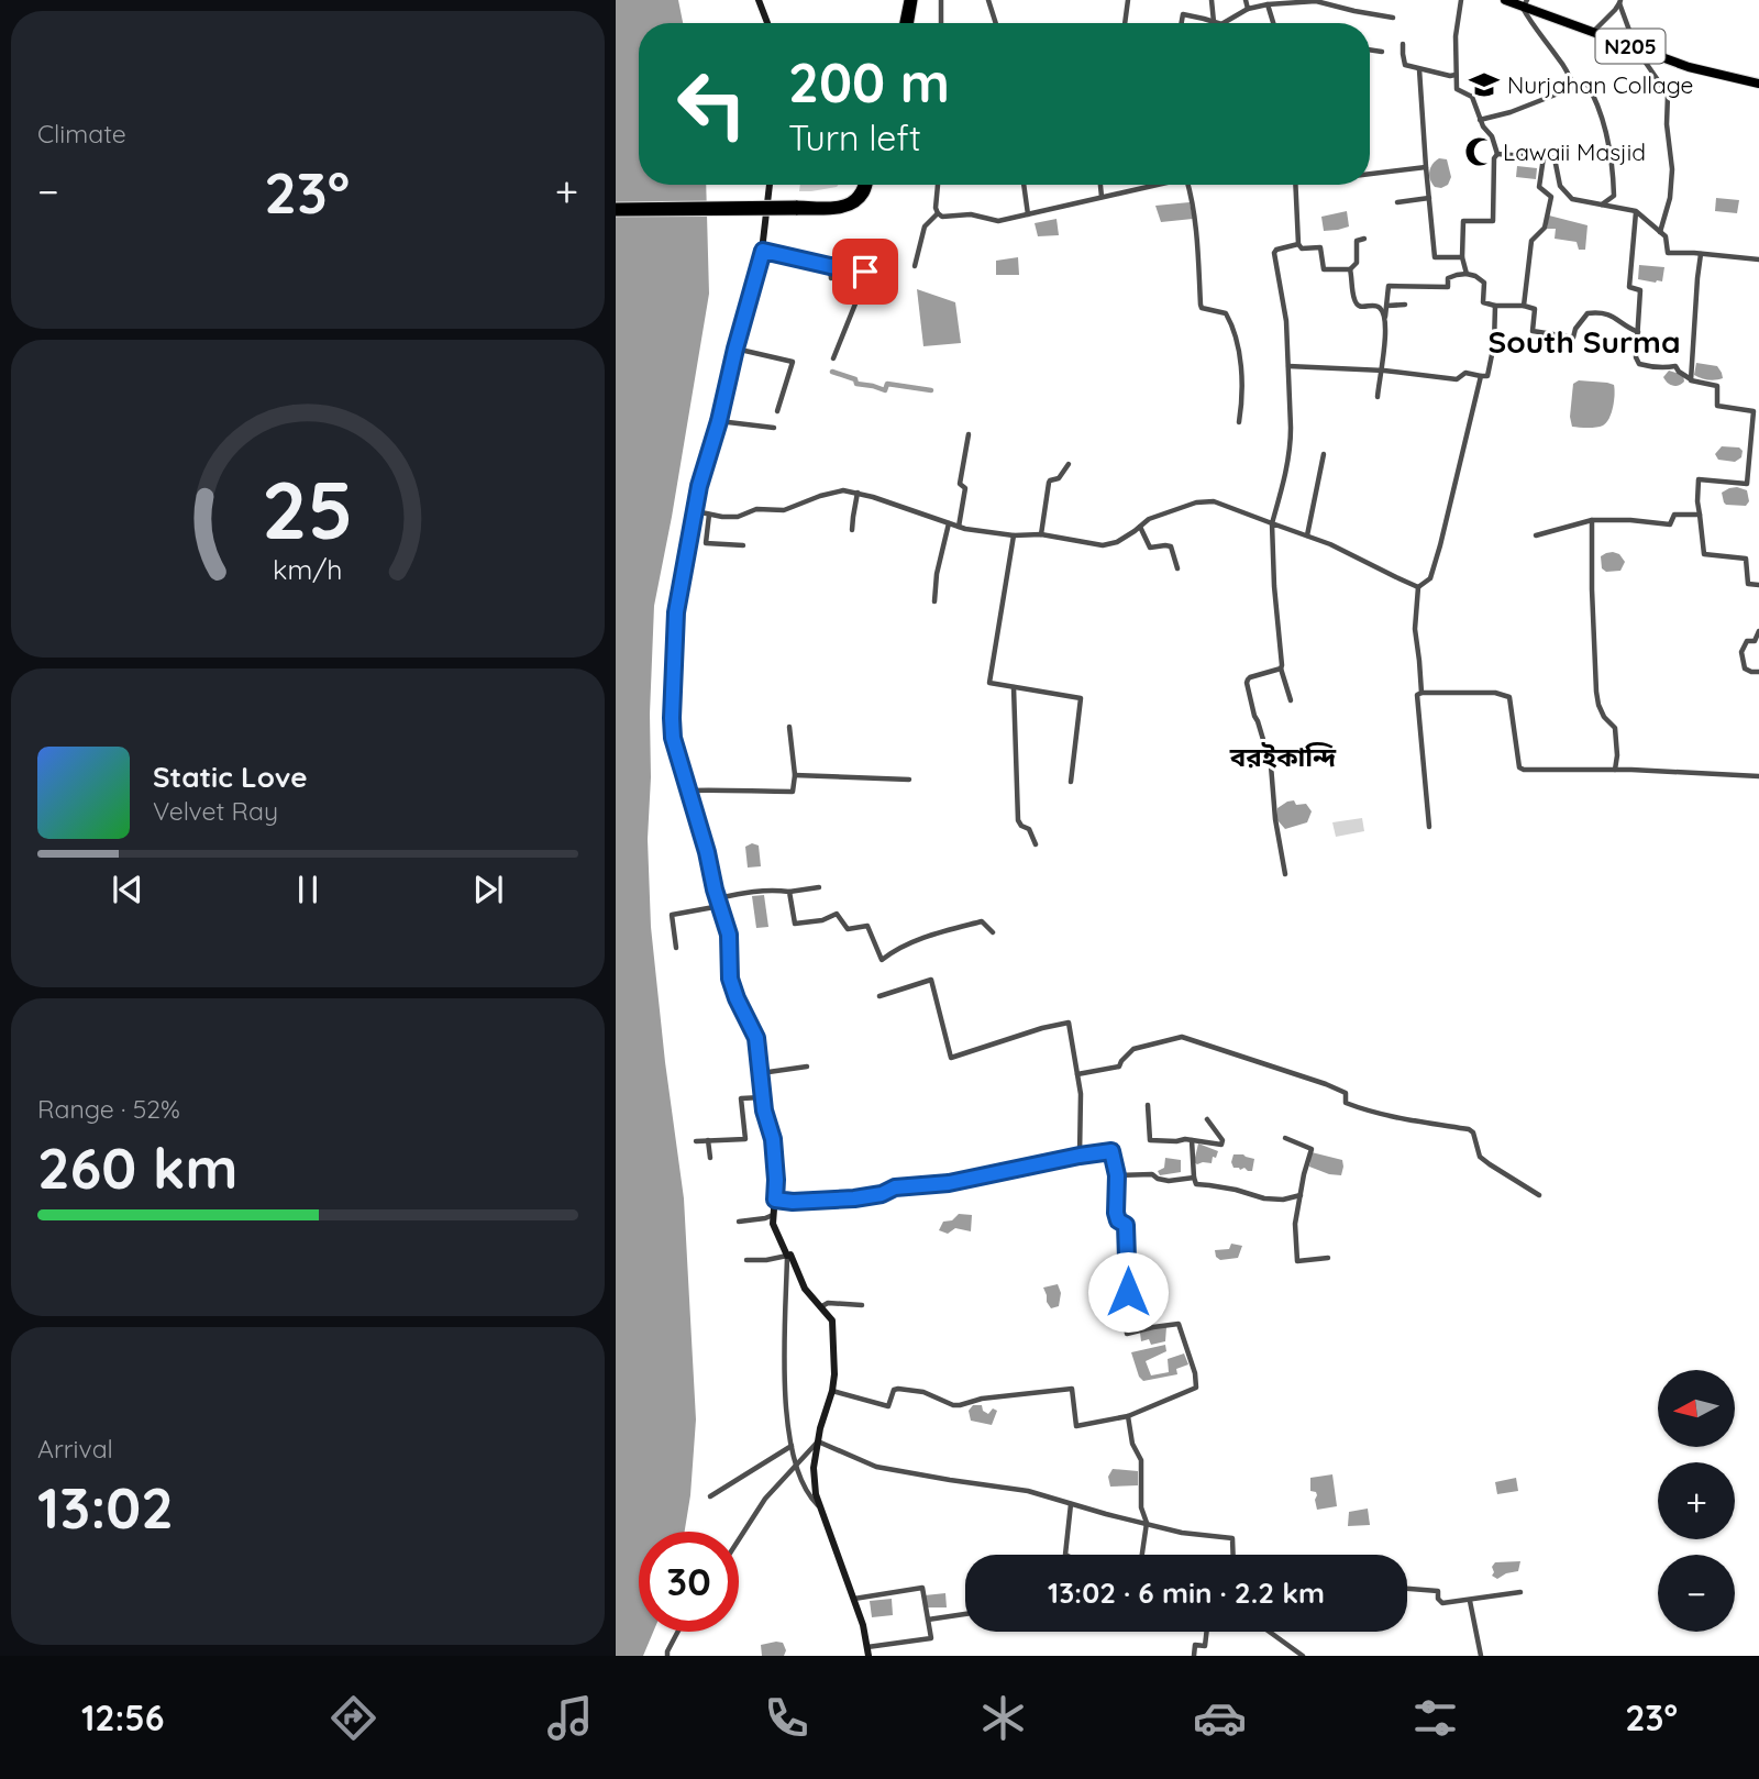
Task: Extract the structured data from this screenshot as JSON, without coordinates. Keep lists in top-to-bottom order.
{
  "streets": {
    "highway": ["N205"]
  },
  "districts": ["South Surma", "বরইকান্দি"],
  "places": {
    "school or university": ["Nurjahan Collage"],
    "mosque": ["Lawaii Masjid"]
  },
  "north": "left",
  "page": {
    "tile": [
      "Climate",
      ["Range · 52%", "260 km"],
      ["Arrival", "13:02"]
    ],
    "turn": ["200 m", "Turn left"],
    "heat": ["−", "23°", "+"],
    "song": ["Static Love", "Velvet Ray"],
    "map_buttons": ["+", "−"],
    "limit": "30",
    "trip": "13:02 · 6 min · 2.2 km",
    "tabs": ["12:56", "23°"],
    "gauge": ["25", "km/h"]
  }
}
